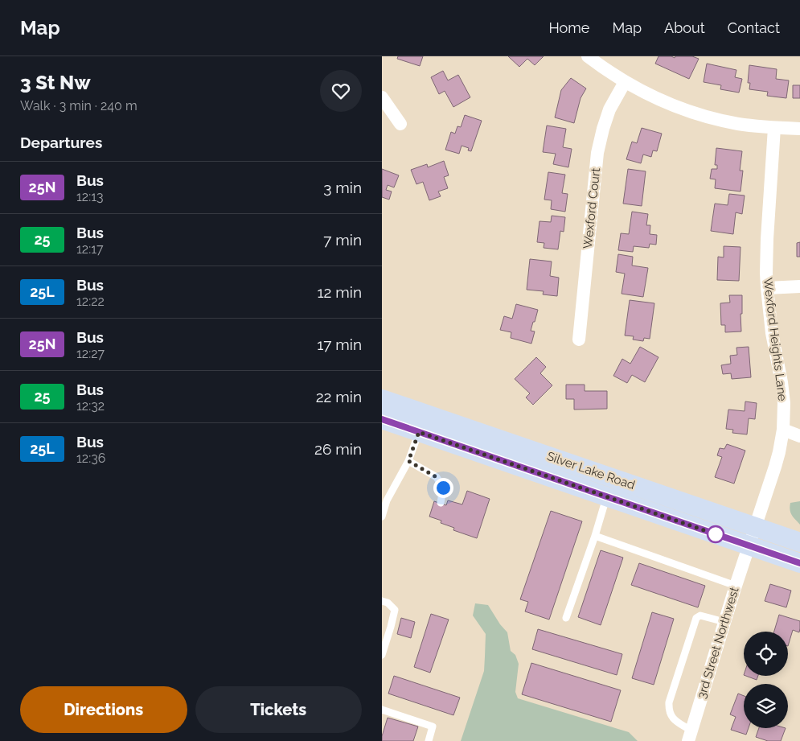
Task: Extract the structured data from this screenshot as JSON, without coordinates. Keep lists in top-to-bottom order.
{
  "streets": {
    "main road": ["Silver Lake Road"],
    "street": ["Wexford Court", "Wexford Heights Lane", "3rd Street Northwest"]
  },
  "crossings": [
    ["Wexford Heights Lane", "Silver Lake Road"],
    ["Wexford Heights Lane", "3rd Street Northwest"]
  ],
  "lines": ["bus line 25N"],
  "page": {
    "header": "Map",
    "nav": [
      "Home",
      "Map",
      "About",
      "Contact"
    ],
    "heading": [
      ["3 St Nw", "Walk · 3 min · 240 m"],
      "Departures"
    ],
    "list": [
      {
        "mark": "25N",
        "name": "Bus",
        "note": "12:13",
        "value": "3 min"
      },
      {
        "mark": "25",
        "name": "Bus",
        "note": "12:17",
        "value": "7 min"
      },
      {
        "mark": "25L",
        "name": "Bus",
        "note": "12:22",
        "value": "12 min"
      },
      {
        "mark": "25N",
        "name": "Bus",
        "note": "12:27",
        "value": "17 min"
      },
      {
        "mark": "25",
        "name": "Bus",
        "note": "12:32",
        "value": "22 min"
      },
      {
        "mark": "25L",
        "name": "Bus",
        "note": "12:36",
        "value": "26 min"
      }
    ],
    "buttons": ["Directions", "Tickets"]
  }
}
